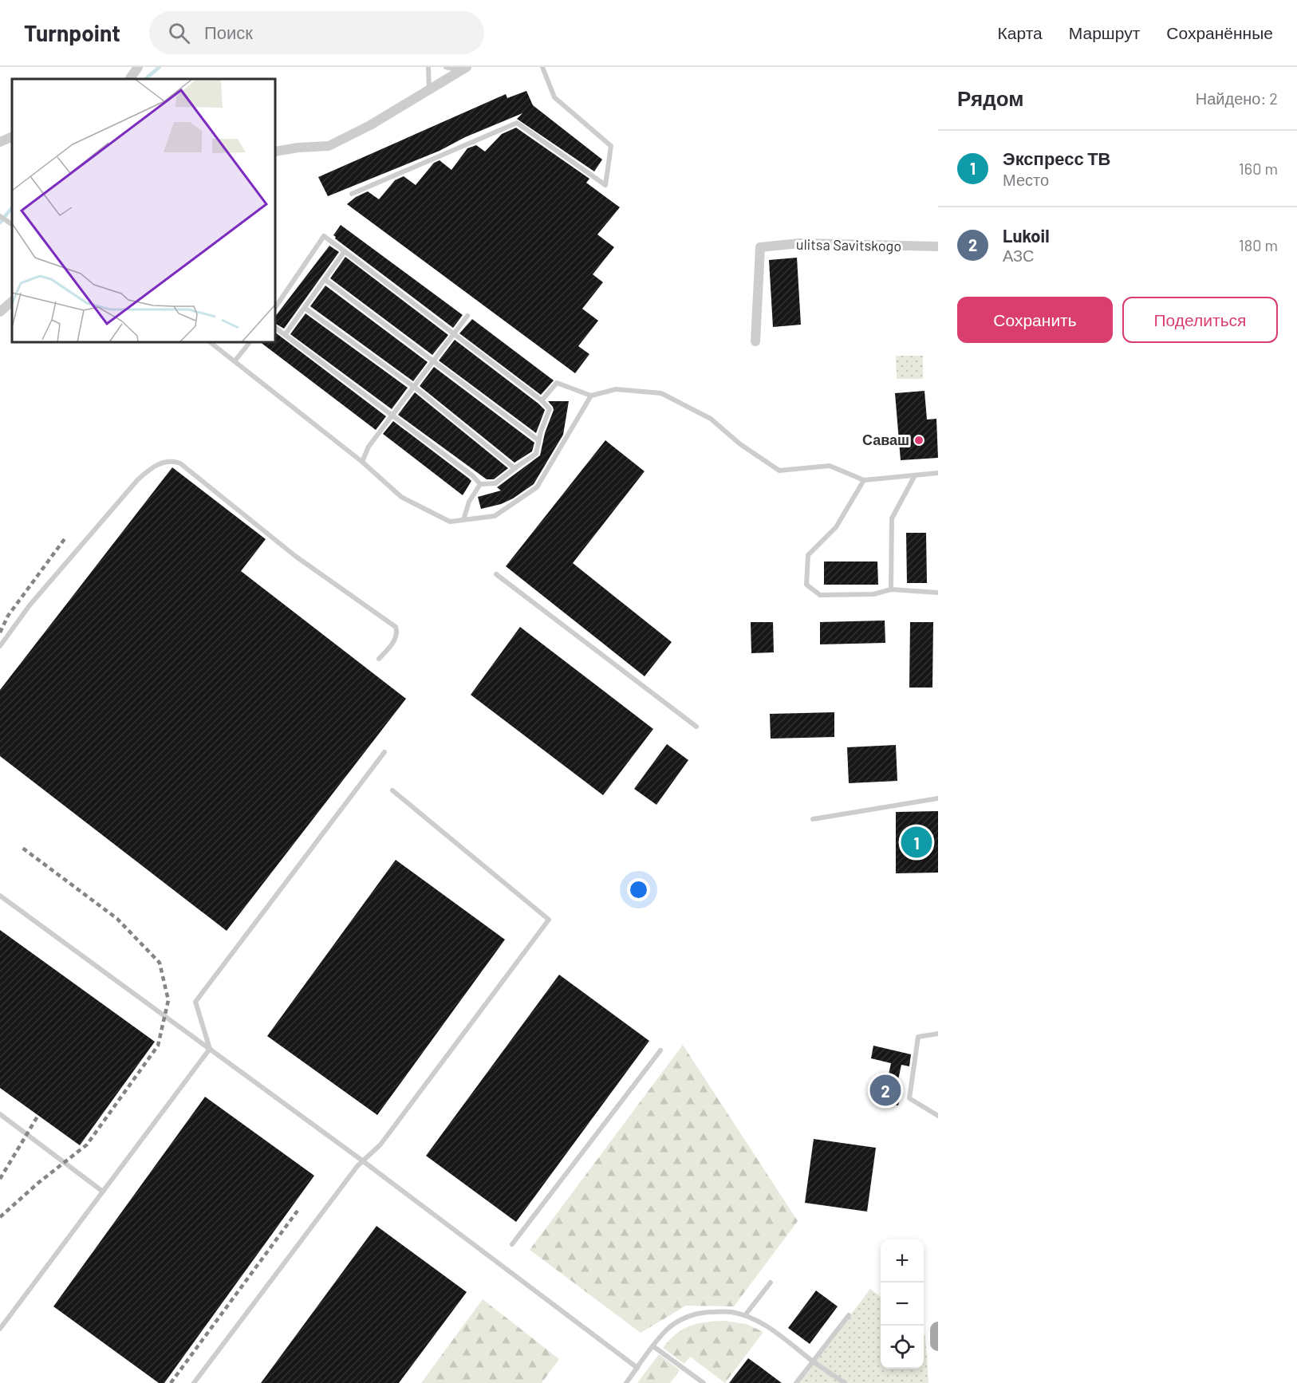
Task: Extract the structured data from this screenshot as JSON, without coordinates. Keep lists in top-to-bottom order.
{
  "streets": {
    "street": ["ulitsa Savitskogo"]
  },
  "places": ["Саваш"],
  "page": {
    "header": "Turnpoint",
    "search": "Поиск",
    "nav": ["Карта", "Маршрут", "Сохранённые"],
    "heading": ["Рядом", "Найдено: 2"],
    "list": [
      {
        "mark": "1",
        "name": "Экспресс ТВ",
        "note": "Место",
        "value": "160 m"
      },
      {
        "mark": "2",
        "name": "Lukoil",
        "note": "АЗС",
        "value": "180 m"
      }
    ],
    "buttons": ["Сохранить", "Поделиться"],
    "pins": ["1", "2"],
    "map_buttons": ["+", "−"]
  }
}
